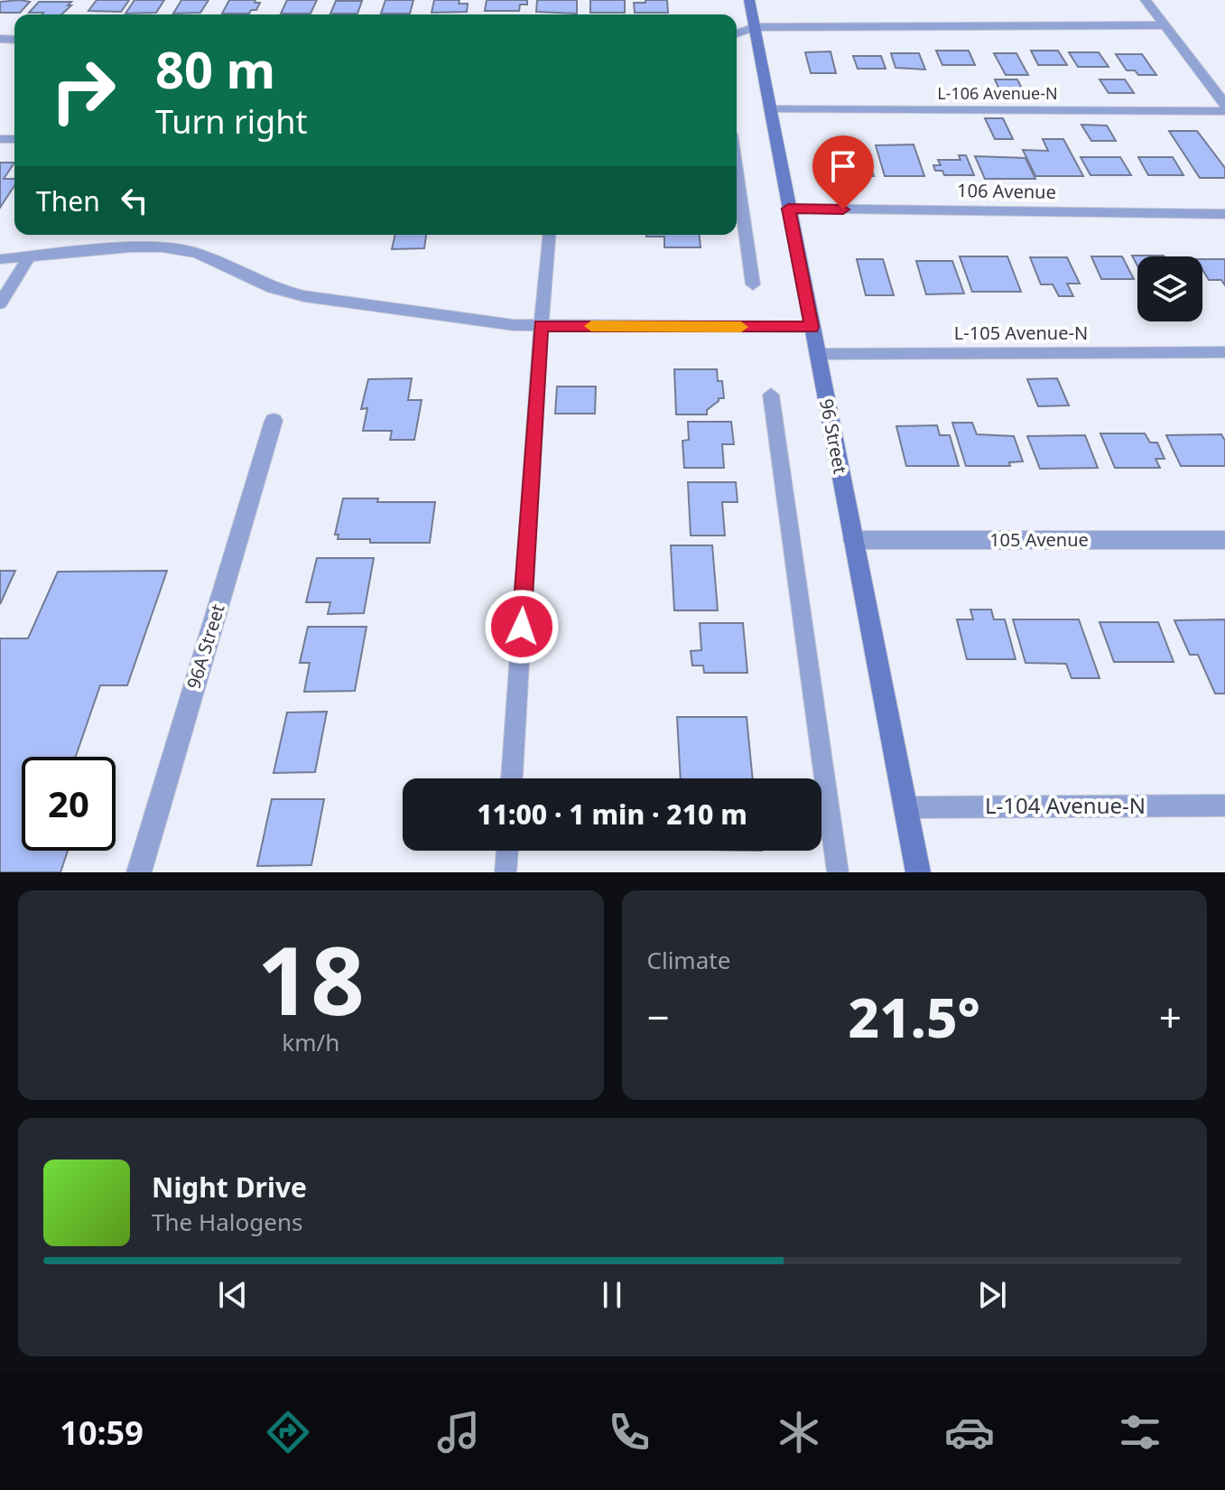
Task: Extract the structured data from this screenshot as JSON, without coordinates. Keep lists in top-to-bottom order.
{
  "streets": {
    "street": [
      "106 Avenue",
      "96 Street",
      "105 Avenue",
      "96A Street"
    ],
    "lane": ["L-106 Avenue-N", "L-105 Avenue-N", "L-104 Avenue-N"]
  },
  "crossings": [
    ["L-106 Avenue-N", "96 Street"],
    ["106 Avenue", "96 Street"],
    ["L-105 Avenue-N", "96 Street"],
    ["96 Street", "105 Avenue"],
    ["96 Street", "L-104 Avenue-N"]
  ],
  "page": {
    "turn": ["80 m", "Turn right"],
    "then": "Then",
    "limit": "20",
    "trip": "11:00 · 1 min · 210 m",
    "tile": [
      ["18", "km/h"],
      "Climate"
    ],
    "heat": ["−", "21.5°", "+"],
    "song": ["Night Drive", "The Halogens"],
    "tabs": "10:59"
  }
}
